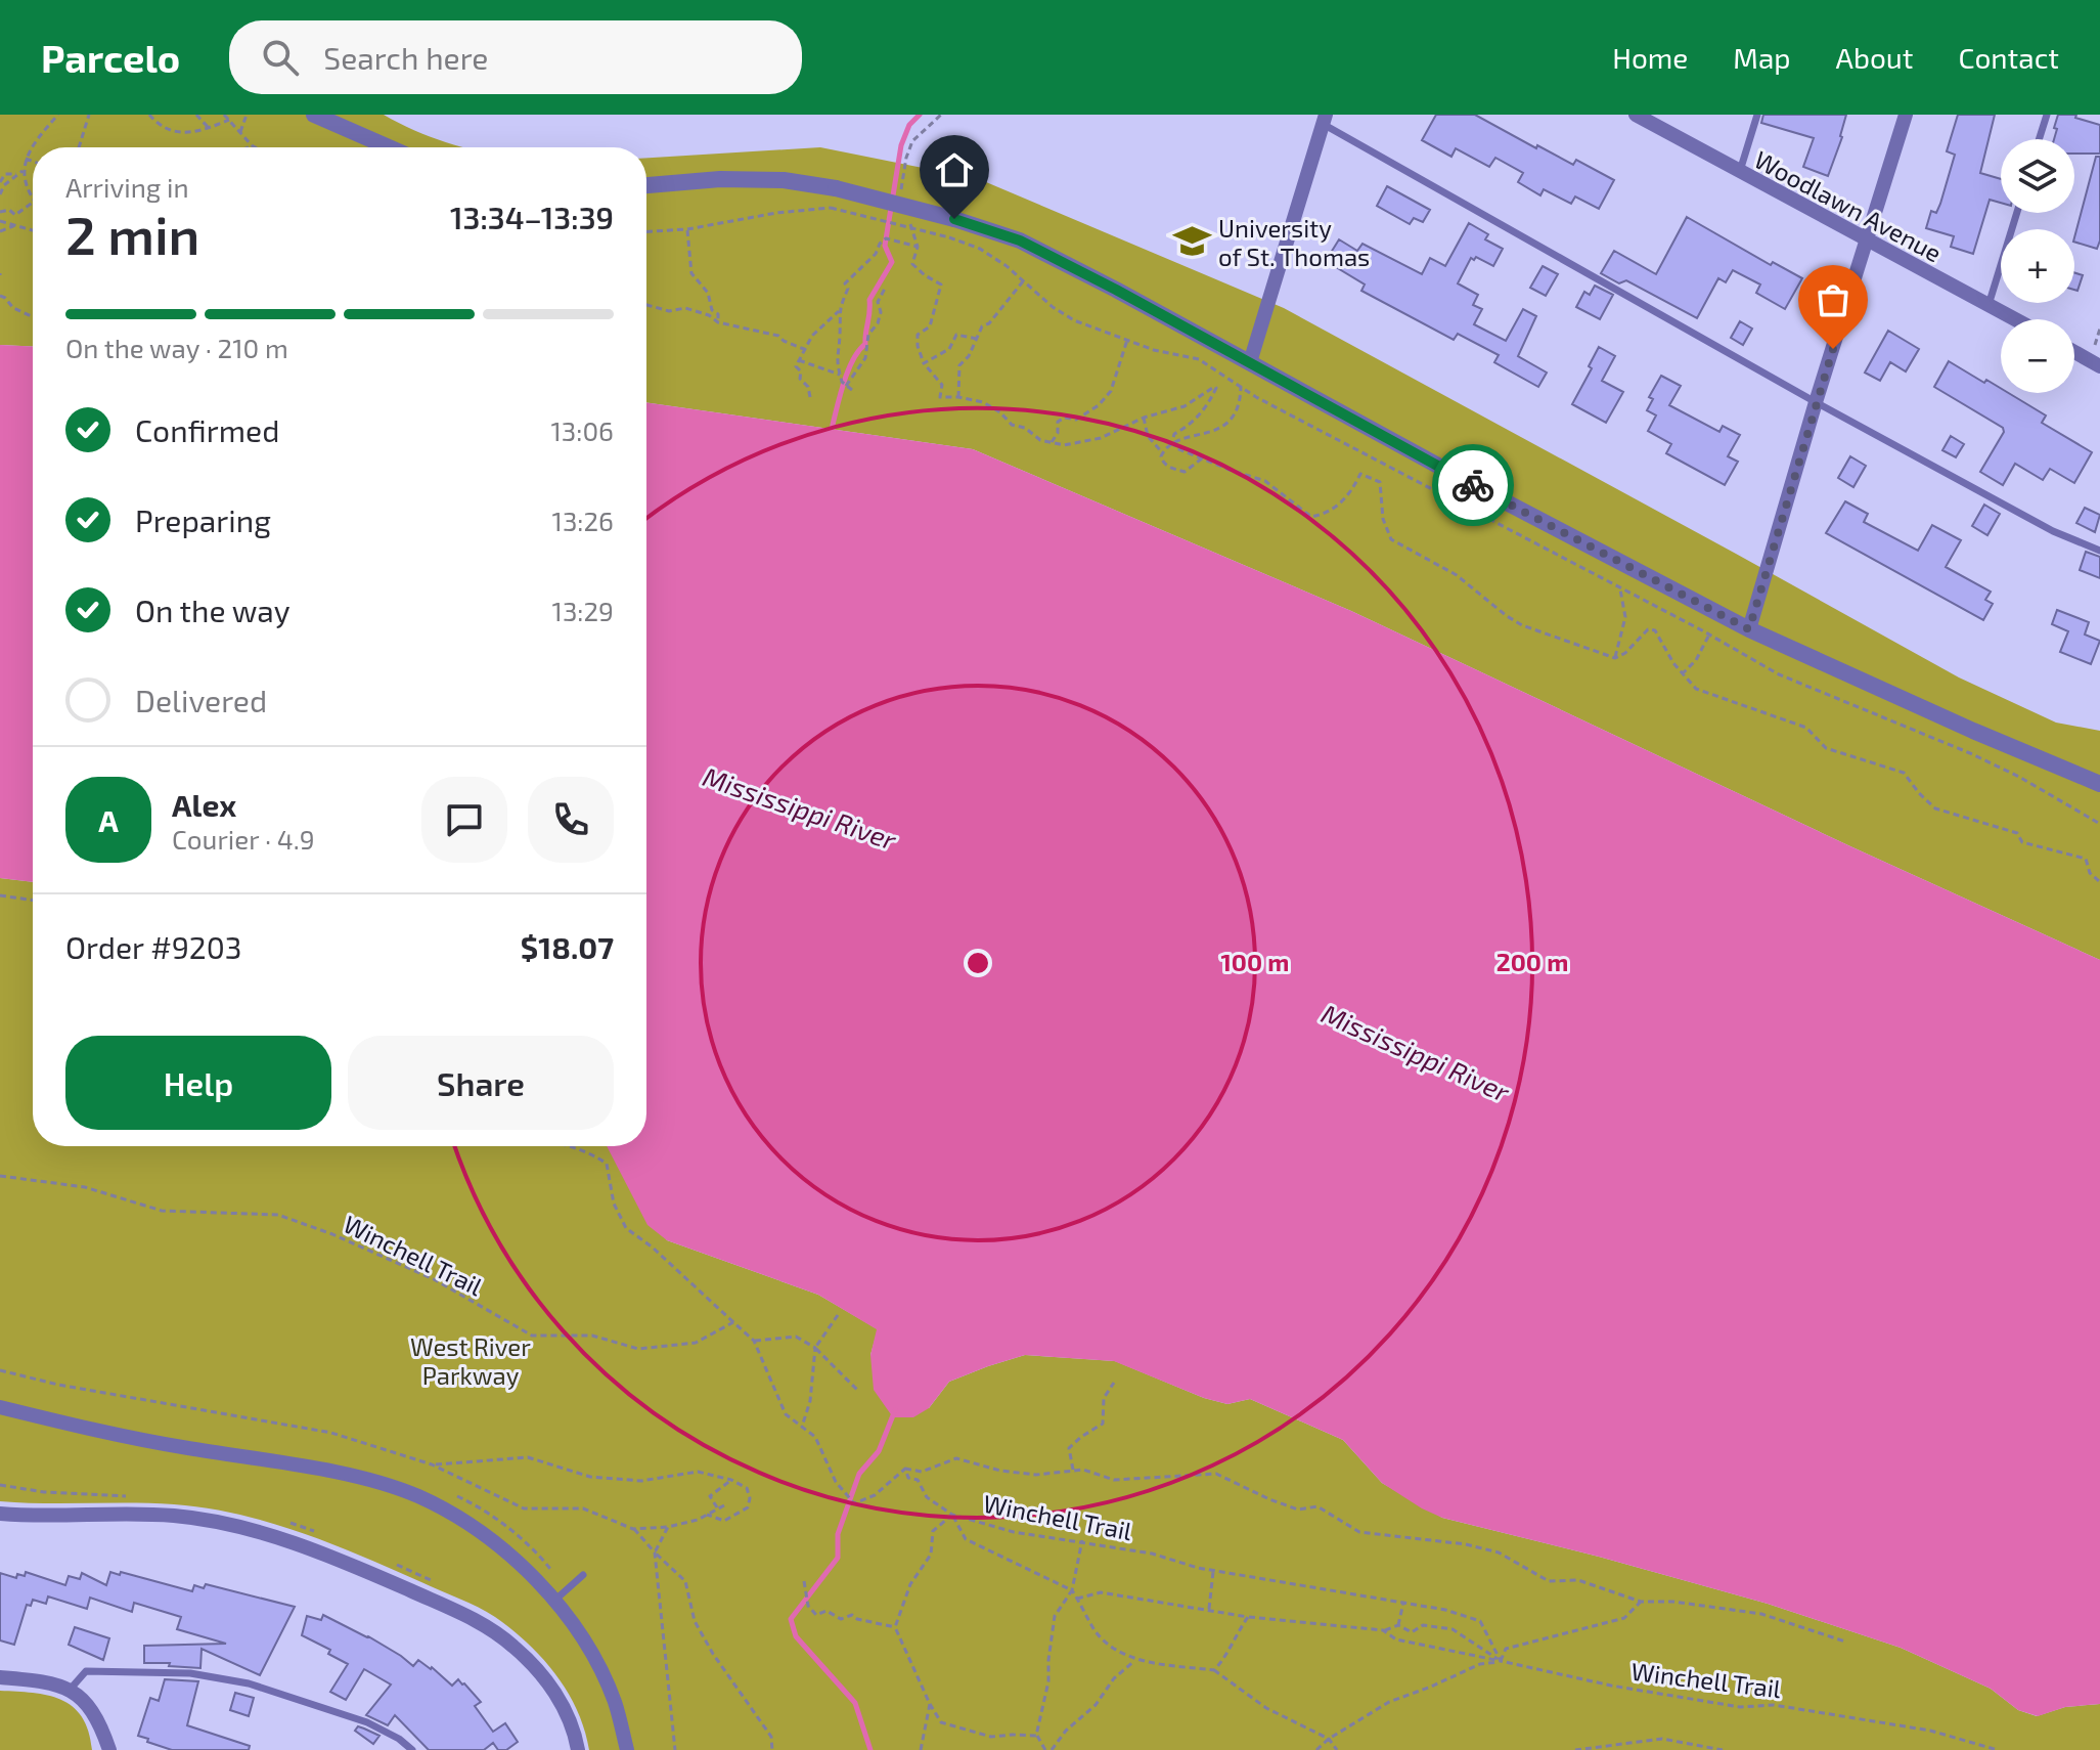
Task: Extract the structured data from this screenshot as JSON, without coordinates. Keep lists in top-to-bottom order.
{
  "streets": {
    "street": ["Woodlawn Avenue"],
    "path": ["Winchell Trail"]
  },
  "water": ["Mississippi River"],
  "parks": ["West River Parkway"],
  "places": {
    "school or university": ["University of St. Thomas"]
  },
  "page": {
    "header": "Parcelo",
    "search": "Search here",
    "nav": [
      "Home",
      "Map",
      "About",
      "Contact"
    ],
    "map_buttons": ["+", "−"],
    "heading": ["2 min", "Arriving in", "13:34–13:39"],
    "panel": [
      "Alex",
      "Courier · 4.9",
      "Order #9203",
      "$18.07"
    ],
    "bar": "On the way · 210 m",
    "list": [
      ["Confirmed", "13:06"],
      ["Preparing", "13:26"],
      ["On the way", "13:29"],
      "Delivered"
    ],
    "round": "A",
    "buttons": ["Help", "Share"]
  },
  "rings": ["100 m", "200 m"]
}
